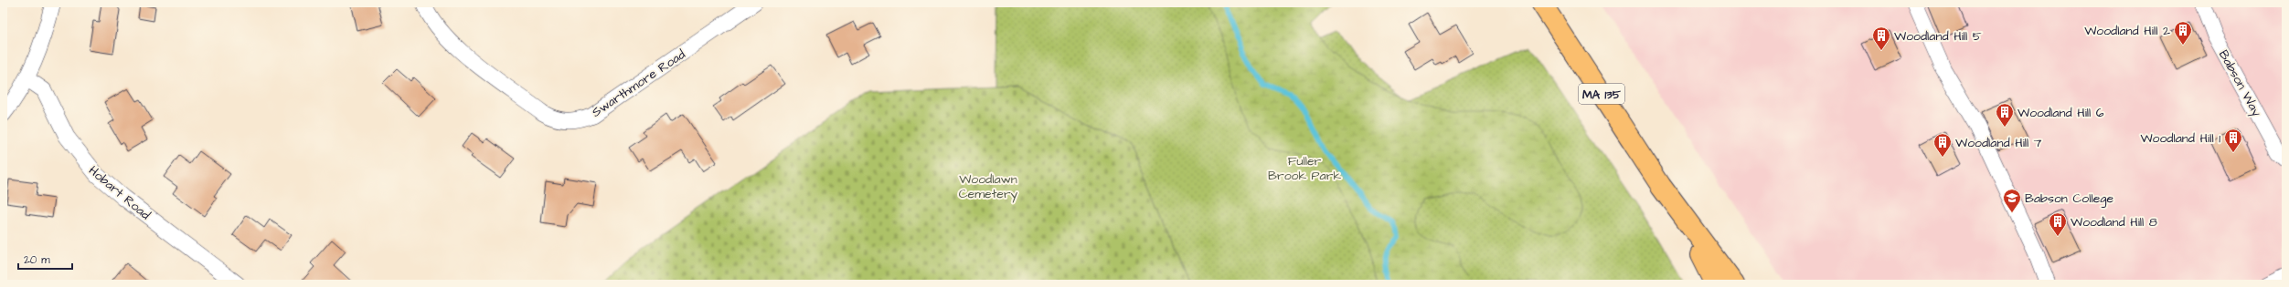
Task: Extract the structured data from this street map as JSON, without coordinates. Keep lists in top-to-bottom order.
{
  "streets": {
    "main road": ["MA 135"],
    "street": ["Swarthmore Road", "Babson Way", "Hobart Road"]
  },
  "parks": ["Fuller Brook Park", "Woodlawn Cemetery"],
  "places": {
    "building": [
      "Woodland Hill 2",
      "Woodland Hill 5",
      "Woodland Hill 6",
      "Woodland Hill 1",
      "Woodland Hill 7",
      "Woodland Hill 8"
    ],
    "school or university": ["Babson College"]
  },
  "scale_bar": "20 m"
}
